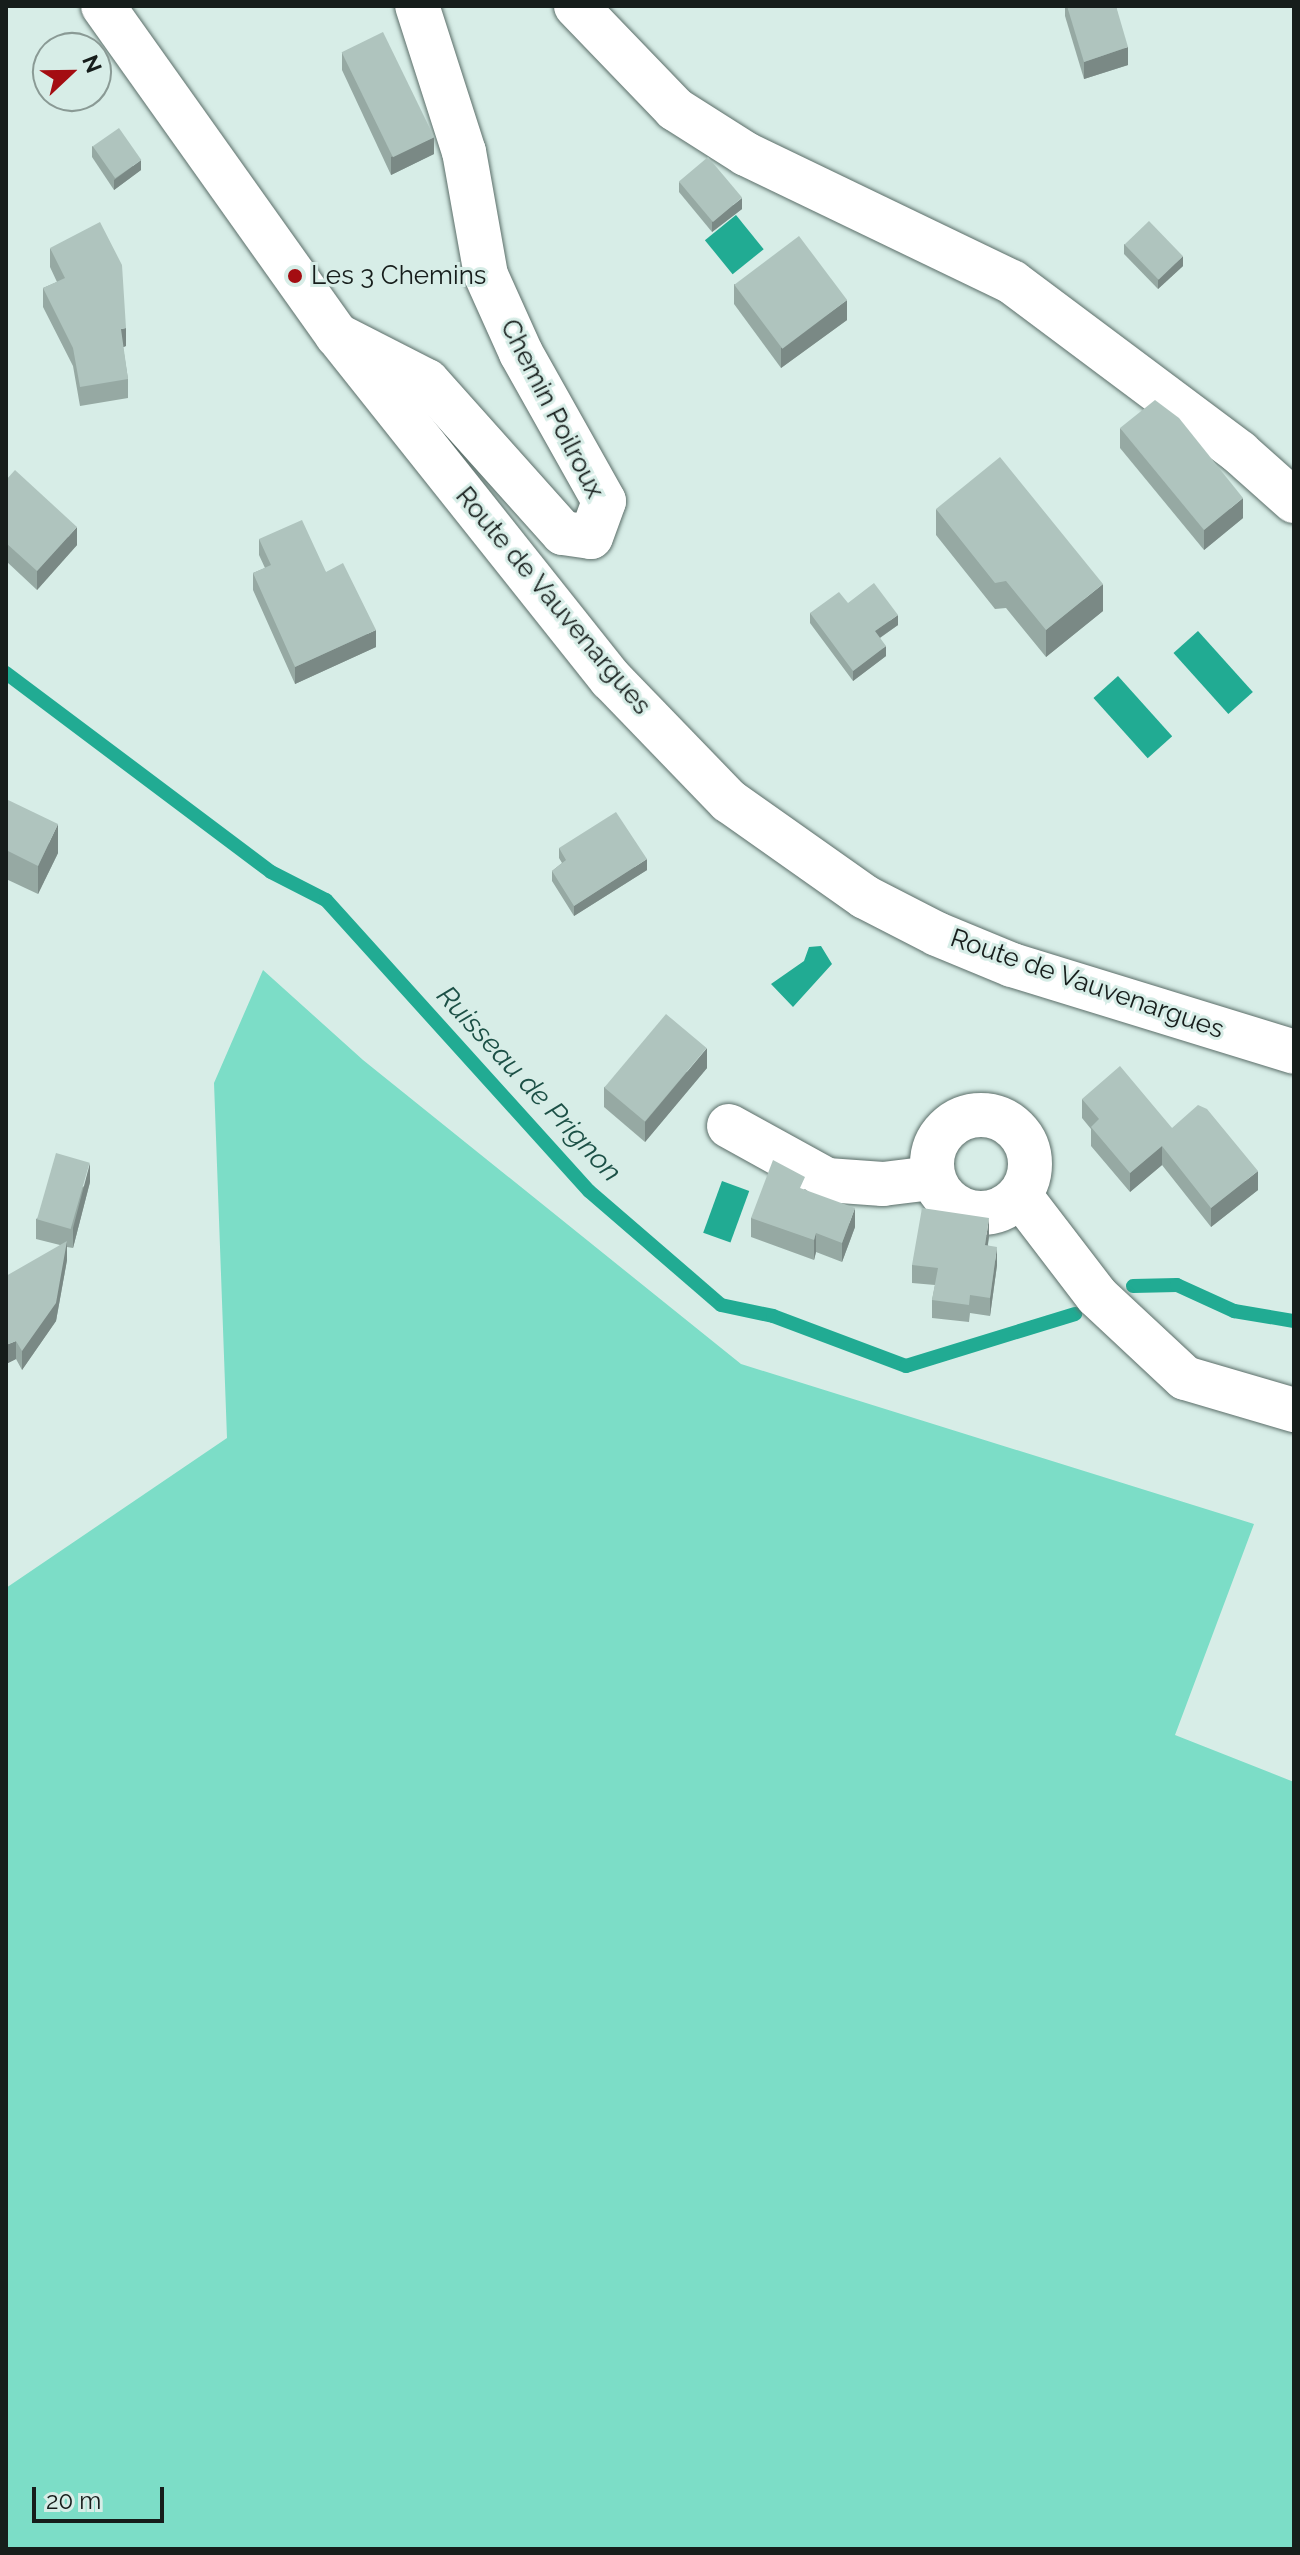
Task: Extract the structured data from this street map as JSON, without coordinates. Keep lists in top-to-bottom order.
{
  "streets": {
    "street": ["Chemin Poilroux", "Route de Vauvenargues"]
  },
  "crossings": [
    ["Chemin Poilroux", "Route de Vauvenargues"]
  ],
  "water": ["Ruisseau de Prignon"],
  "places": ["Les 3 Chemins"],
  "scale_bar": "20 m",
  "north": "right"
}
